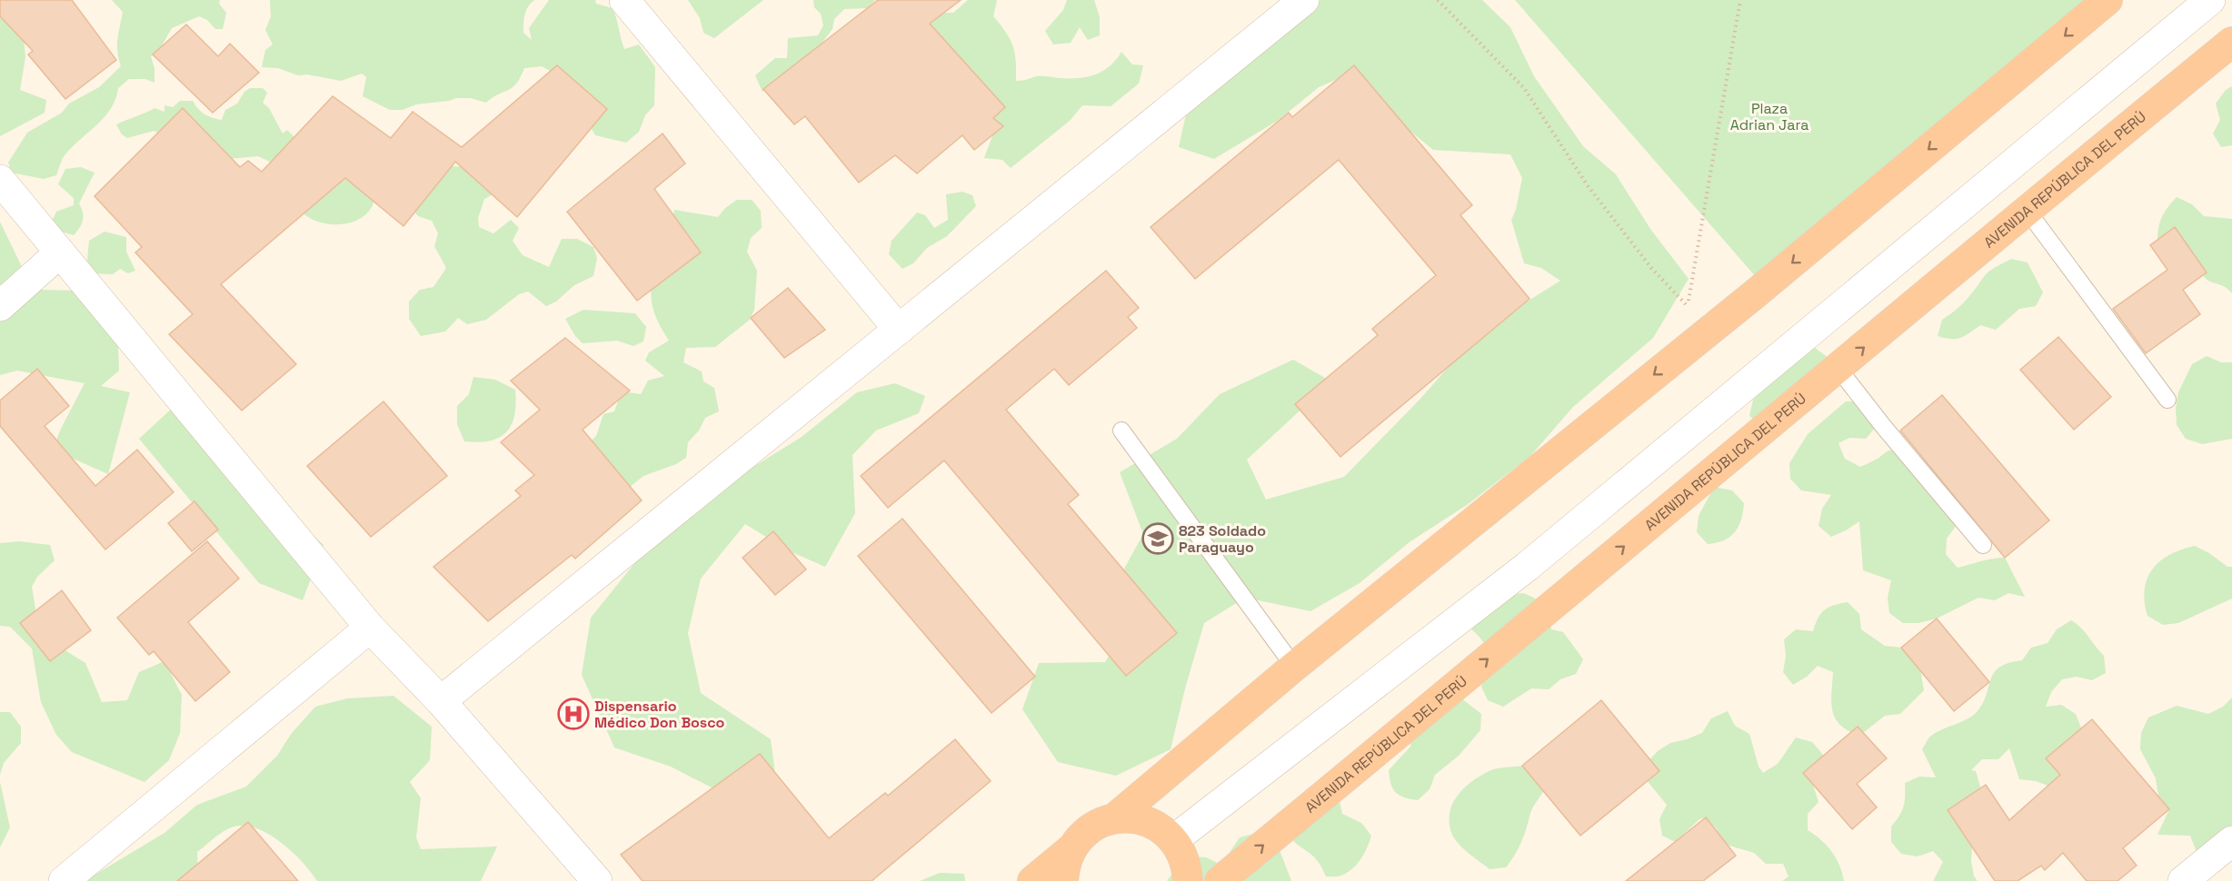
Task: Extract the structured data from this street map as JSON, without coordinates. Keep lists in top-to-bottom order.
{
  "streets": {
    "highway": ["AVENIDA REPÚBLICA DEL PERÚ"]
  },
  "parks": ["Plaza Adrian Jara"],
  "places": {
    "school or university": ["823 Soldado Paraguayo"],
    "hospital": ["Dispensario Médico Don Bosco"]
  }
}
